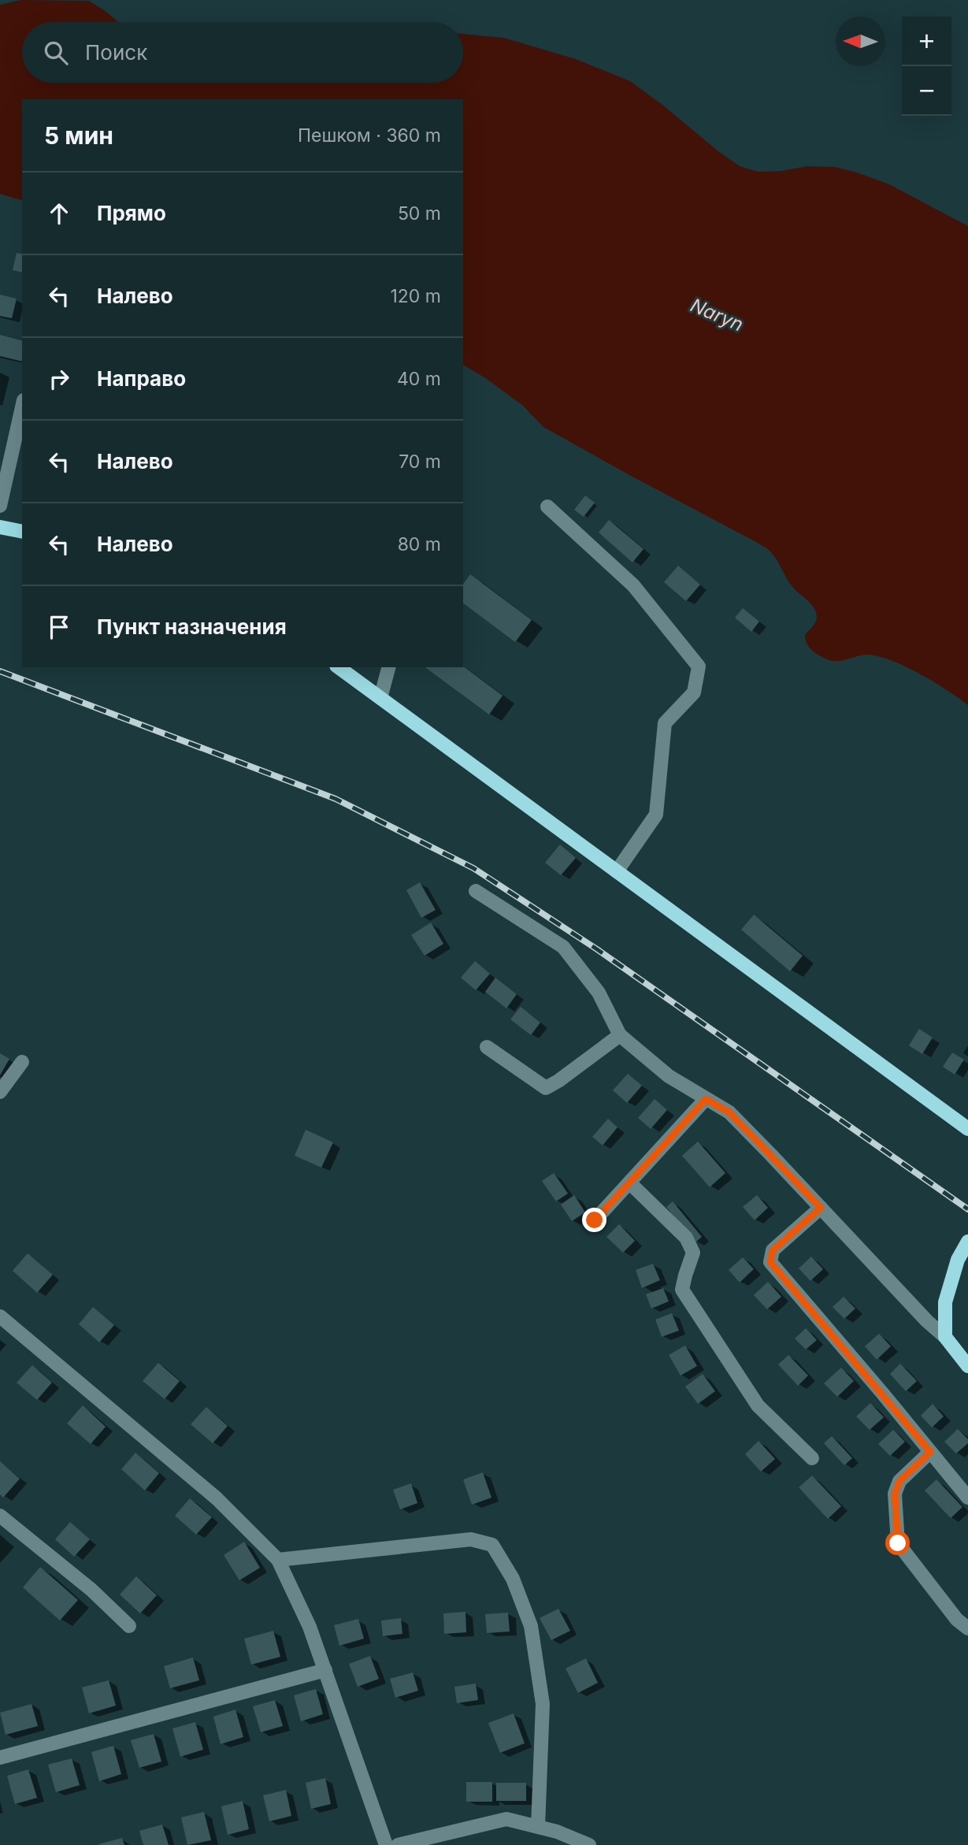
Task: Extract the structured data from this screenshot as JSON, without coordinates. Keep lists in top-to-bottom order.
{
  "water": ["Naryn"],
  "north": "left",
  "page": {
    "map_buttons": ["+", "−"],
    "search": "Поиск",
    "heading": ["5 мин", "Пешком · 360 m"],
    "list": [
      ["Прямо", "50 m"],
      ["Налево", "120 m"],
      ["Направо", "40 m"],
      ["Налево", "70 m"],
      ["Налево", "80 m"],
      "Пункт назначения"
    ]
  }
}
